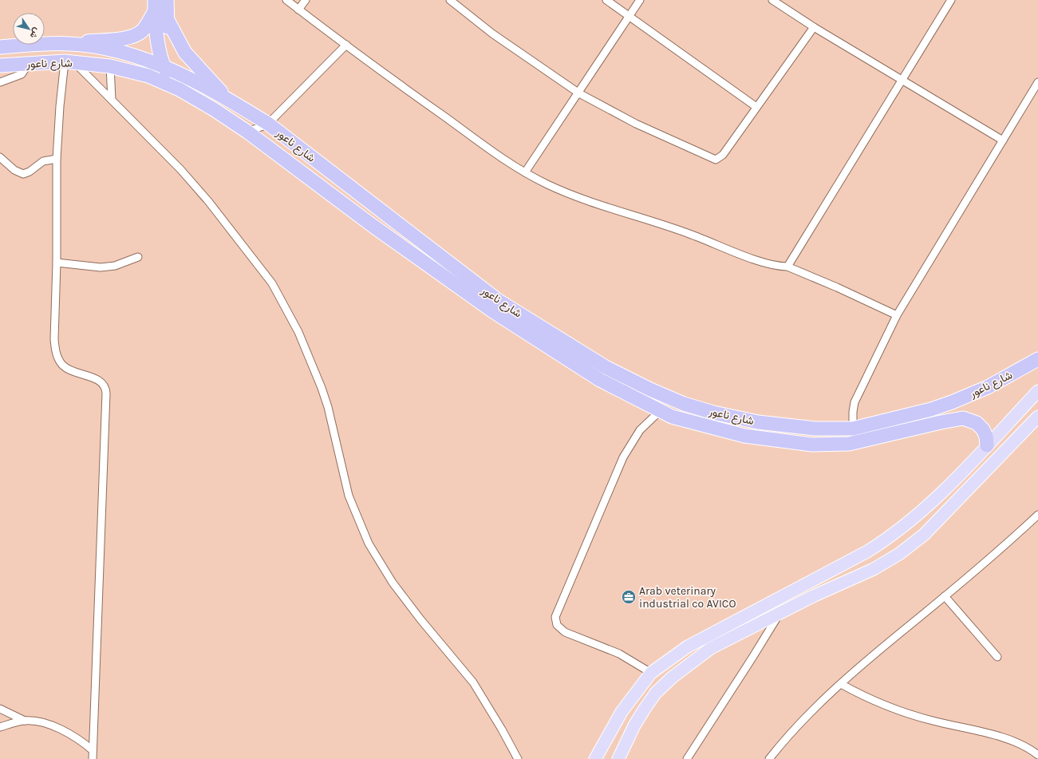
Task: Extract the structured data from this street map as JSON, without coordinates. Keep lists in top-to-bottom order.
{
  "streets": {
    "highway": ["شارع ناعور"]
  },
  "places": {
    "office": ["Arab veterinary industrial co AVICO"]
  },
  "north": "bottom right"
}
